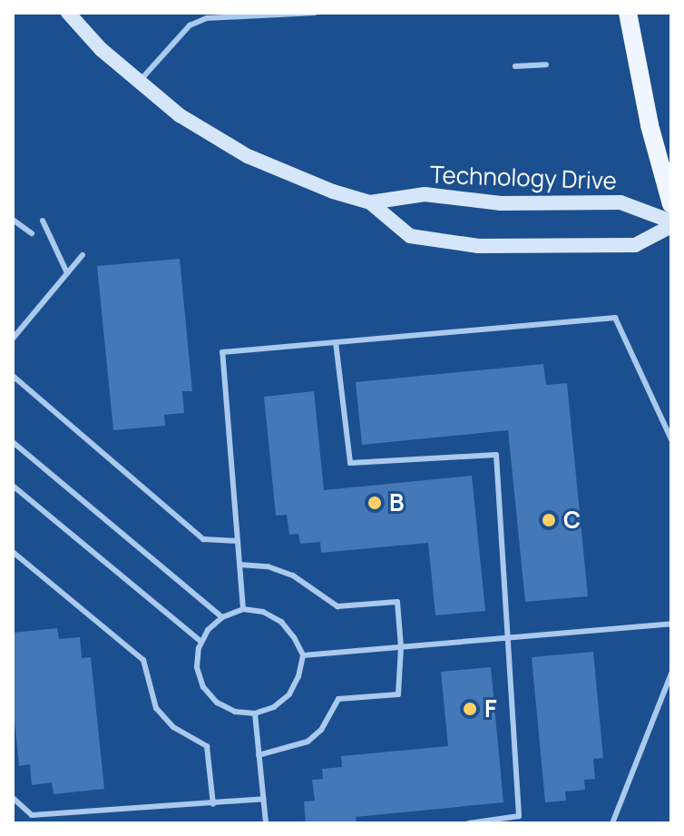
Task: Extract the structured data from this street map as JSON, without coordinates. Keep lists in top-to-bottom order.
{
  "streets": {
    "street": ["Technology Drive"]
  },
  "places": ["B", "C", "F"]
}
